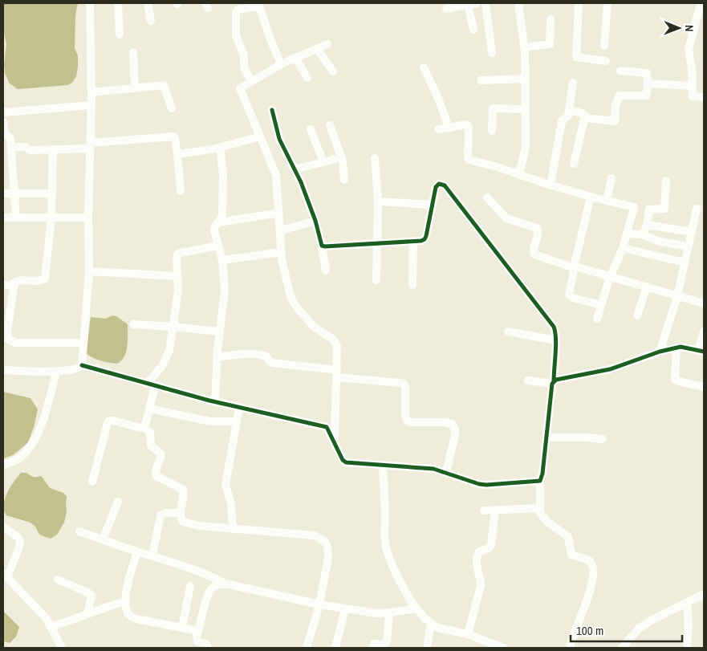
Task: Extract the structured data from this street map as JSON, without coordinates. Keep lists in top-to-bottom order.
{
  "scale_bar": "100 m",
  "north": "right"
}
